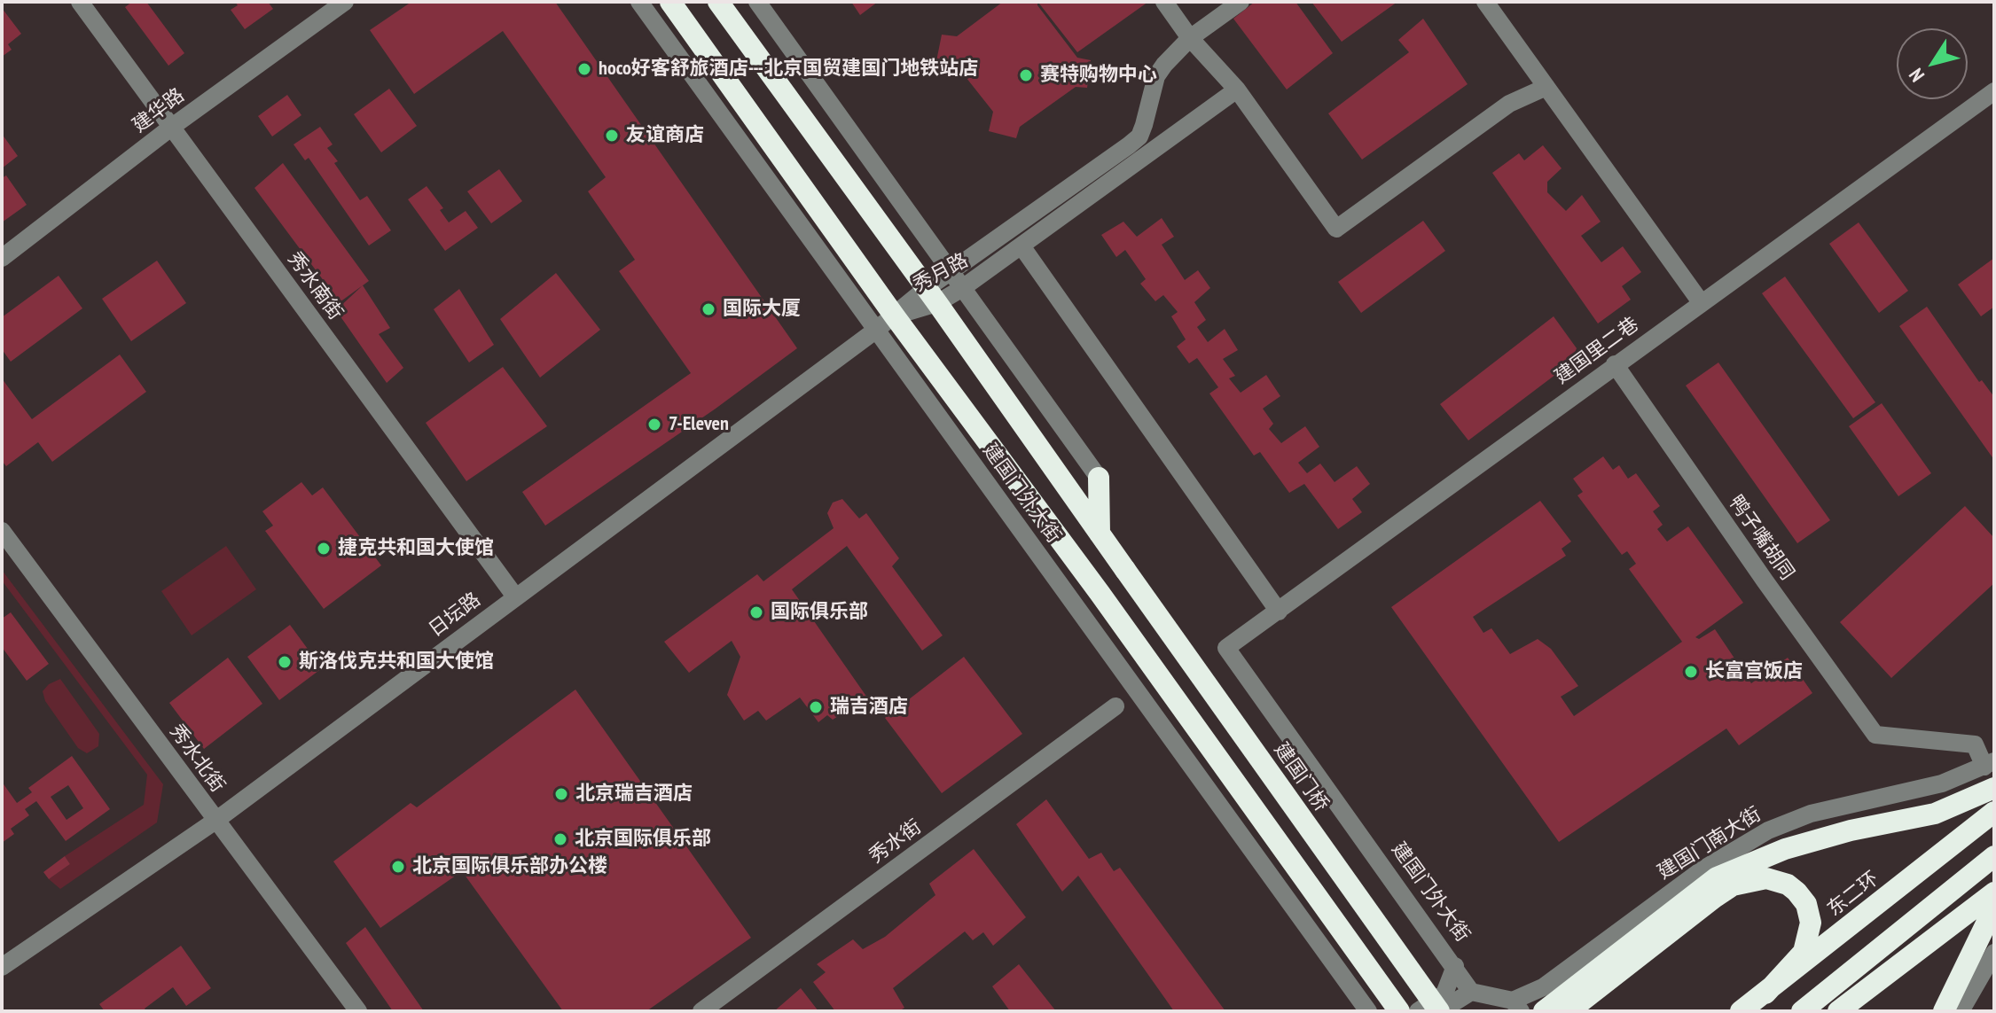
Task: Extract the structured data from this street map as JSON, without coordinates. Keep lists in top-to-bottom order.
{
  "streets": {
    "highway": ["建国门外大街", "建国门桥", "东二环"],
    "street": [
      "建华路",
      "秀月路",
      "秀水南街",
      "建国里二巷",
      "鸭子嘴胡同",
      "日坛路",
      "秀水北街",
      "秀水街",
      "建国门南大街"
    ]
  },
  "crossings": [
    ["建华路", "秀水南街"],
    ["秀月路", "建国门外大街"],
    ["秀月路", "日坛路"],
    ["秀水南街", "日坛路"],
    ["建国里二巷", "建国门外大街"],
    ["建国里二巷", "鸭子嘴胡同"],
    ["建国门外大街", "日坛路"],
    ["建国门外大街", "建国门桥"],
    ["鸭子嘴胡同", "建国门南大街"],
    ["日坛路", "秀水北街"]
  ],
  "places": [
    "hoco好客舒旅酒店---北京国贸建国门地铁站店",
    "赛特购物中心",
    "友谊商店",
    "国际大厦",
    "7-Eleven",
    "捷克共和国大使馆",
    "国际俱乐部",
    "斯洛伐克共和国大使馆",
    "长富宫饭店",
    "瑞吉酒店",
    "北京瑞吉酒店",
    "北京国际俱乐部",
    "北京国际俱乐部办公楼"
  ],
  "north": "bottom left"
}
